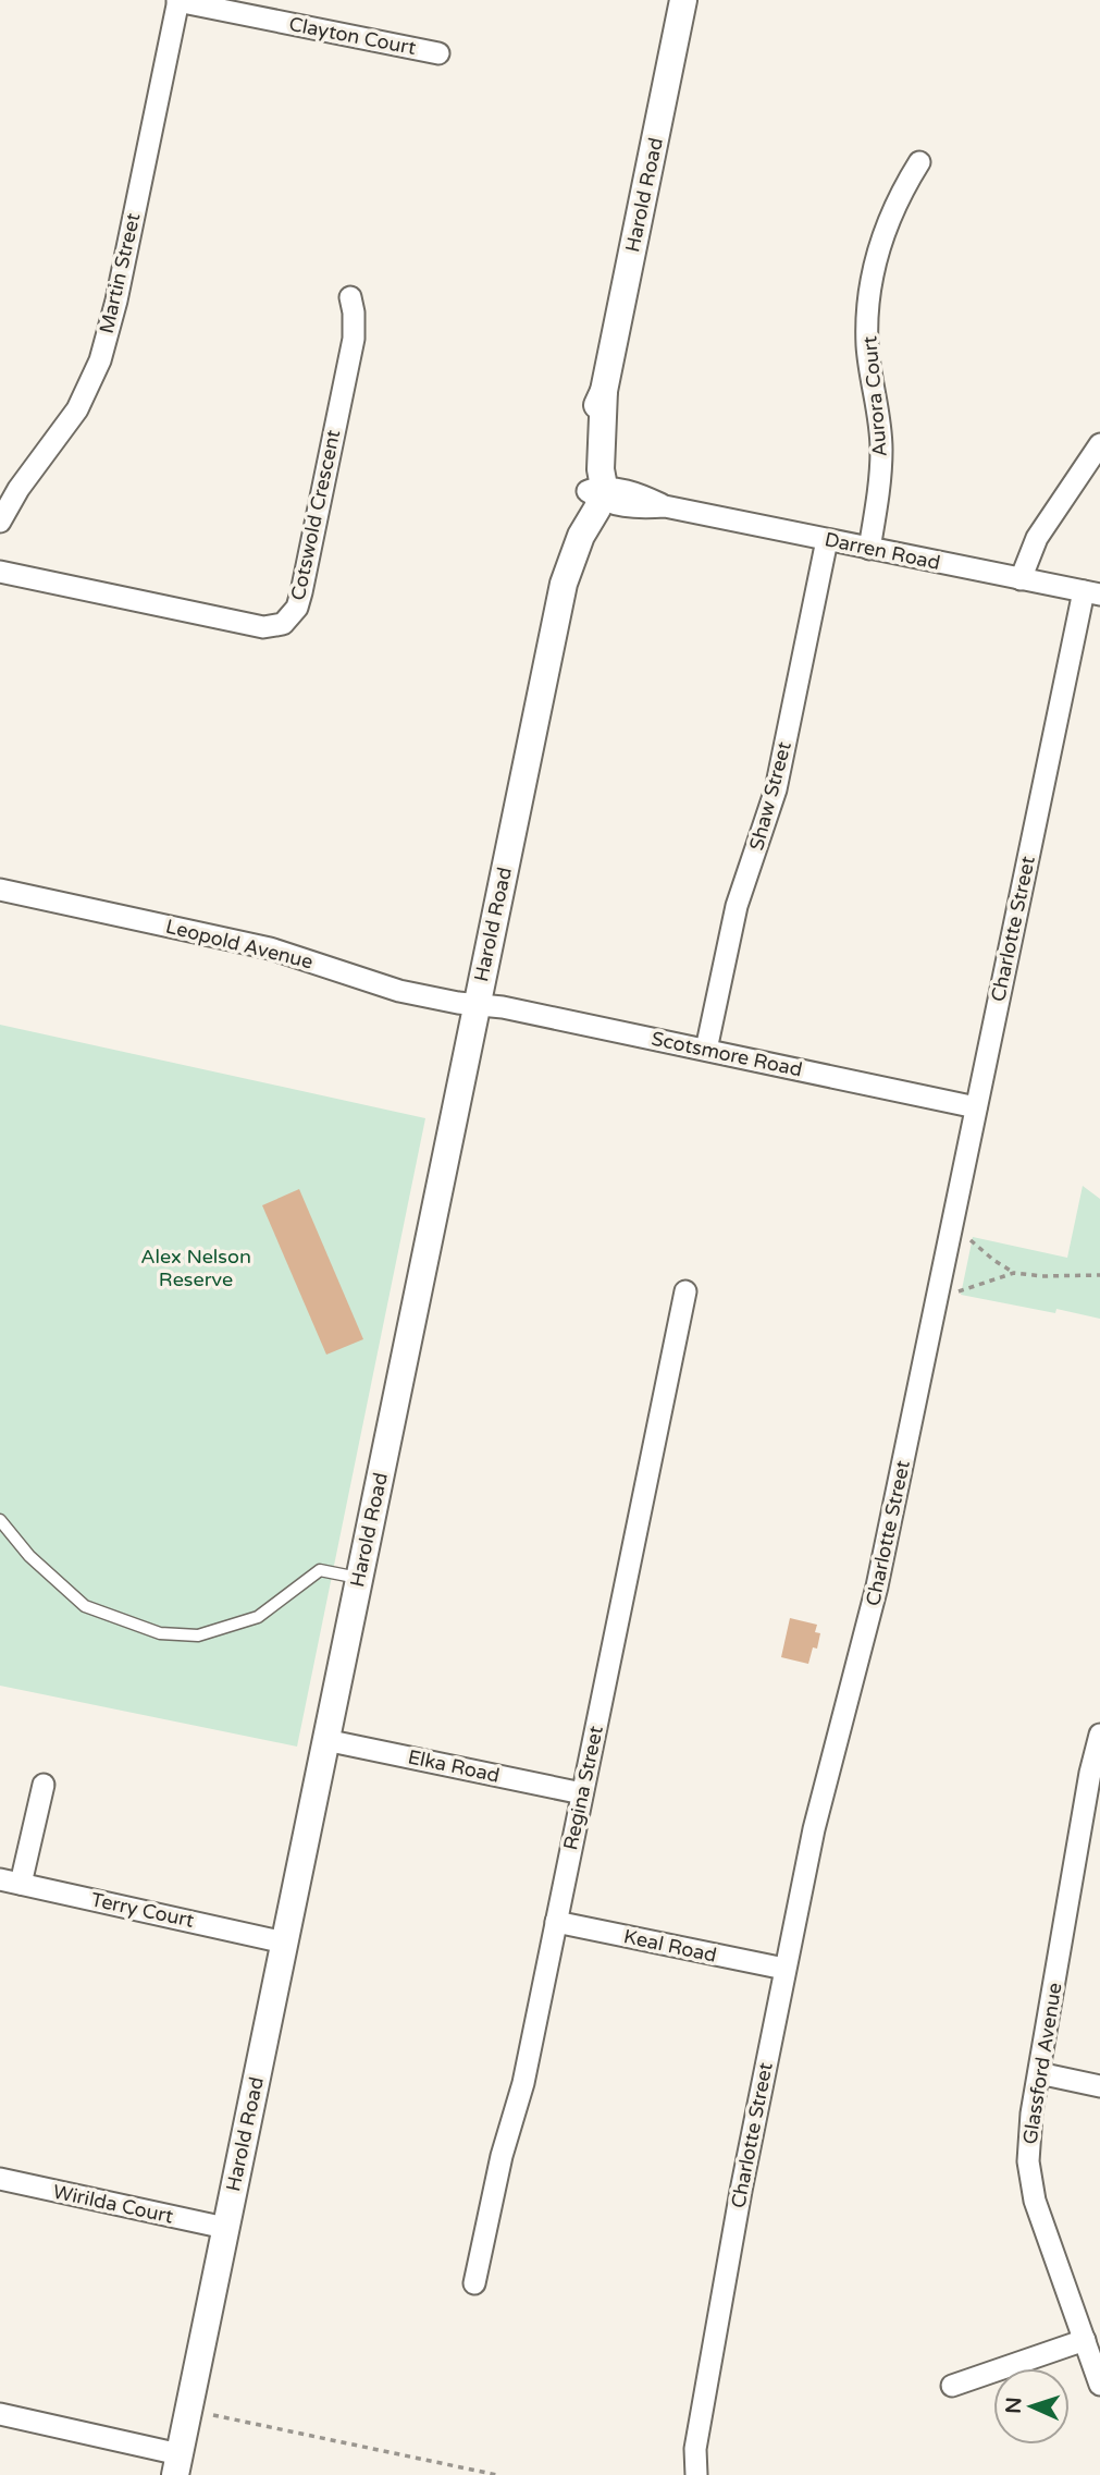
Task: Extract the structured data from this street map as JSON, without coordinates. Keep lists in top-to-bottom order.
{
  "streets": {
    "street": [
      "Clayton Court",
      "Harold Road",
      "Martin Street",
      "Aurora Court",
      "Cotswold Crescent",
      "Darren Road",
      "Shaw Street",
      "Charlotte Street",
      "Leopold Avenue",
      "Scotsmore Road",
      "Elka Road",
      "Regina Street",
      "Terry Court",
      "Keal Road",
      "Glassford Avenue",
      "Wirilda Court"
    ]
  },
  "crossings": [
    ["Clayton Court", "Martin Street"],
    ["Harold Road", "Darren Road"],
    ["Harold Road", "Leopold Avenue"],
    ["Harold Road", "Scotsmore Road"],
    ["Harold Road", "Elka Road"],
    ["Harold Road", "Terry Court"],
    ["Harold Road", "Wirilda Court"],
    ["Aurora Court", "Darren Road"],
    ["Darren Road", "Shaw Street"],
    ["Darren Road", "Charlotte Street"],
    ["Shaw Street", "Scotsmore Road"],
    ["Charlotte Street", "Scotsmore Road"],
    ["Charlotte Street", "Keal Road"],
    ["Leopold Avenue", "Scotsmore Road"],
    ["Elka Road", "Regina Street"],
    ["Regina Street", "Keal Road"]
  ],
  "parks": ["Alex Nelson Reserve"],
  "north": "left"
}
